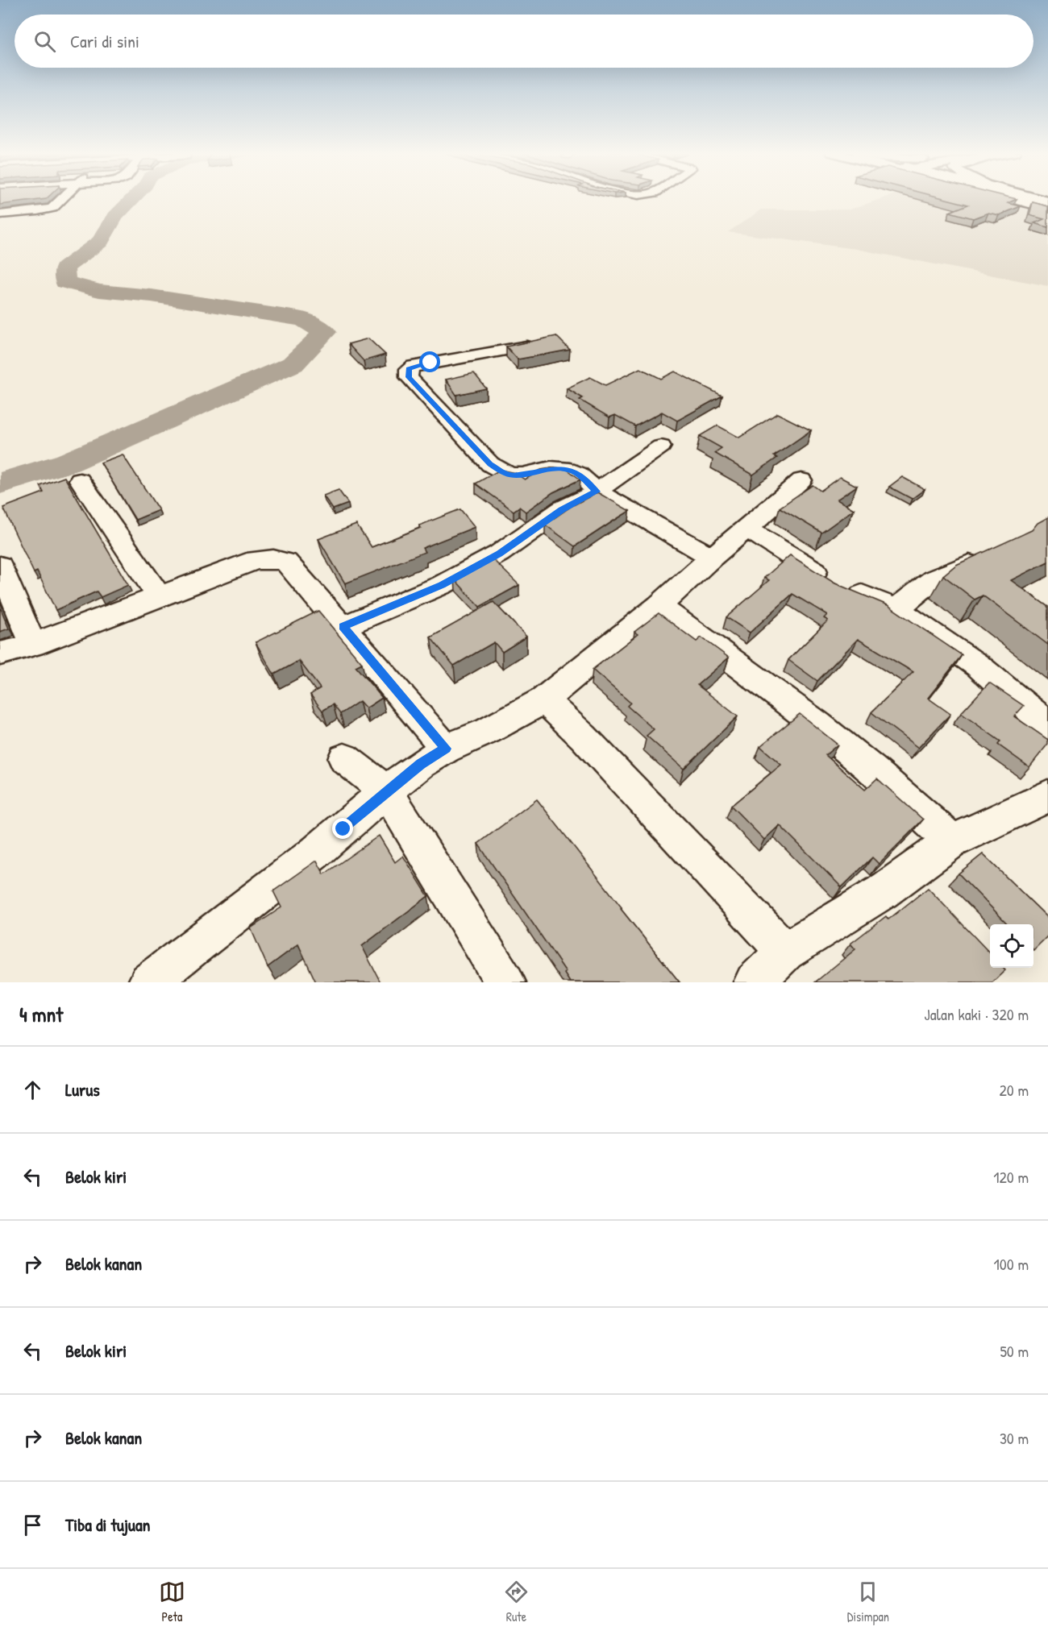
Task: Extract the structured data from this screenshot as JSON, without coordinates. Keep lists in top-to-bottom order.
{
  "page": {
    "search": "Cari di sini",
    "heading": ["4 mnt", "Jalan kaki · 320 m"],
    "list": [
      ["Lurus", "20 m"],
      ["Belok kiri", "120 m"],
      ["Belok kanan", "100 m"],
      ["Belok kiri", "50 m"],
      ["Belok kanan", "30 m"],
      "Tiba di tujuan"
    ],
    "nav": ["Peta", "Rute", "Disimpan"]
  }
}
